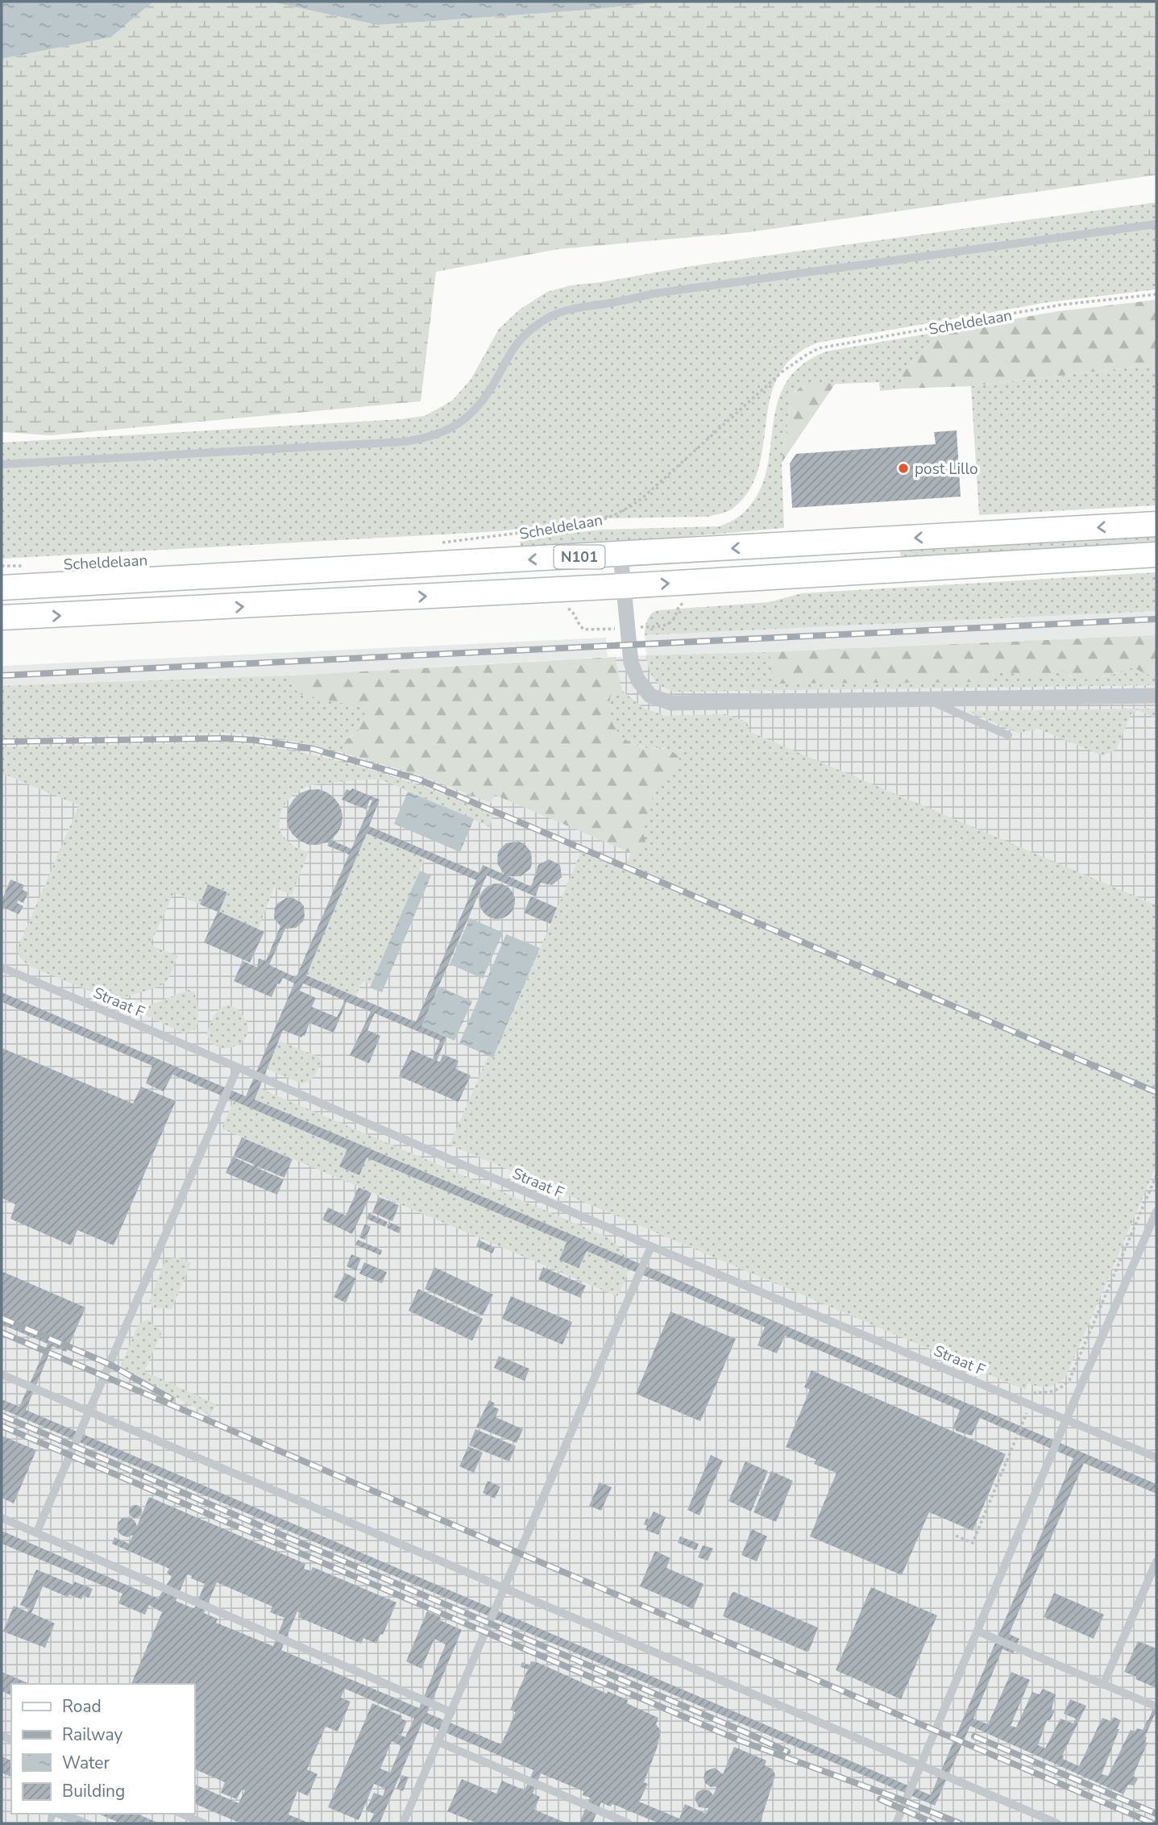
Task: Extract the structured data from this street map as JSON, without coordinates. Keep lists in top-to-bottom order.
{
  "streets": {
    "main road": ["Scheldelaan", "N101"],
    "lane": ["Straat F"]
  },
  "places": ["post Lillo"],
  "legend": [
    "Road",
    "Railway",
    "Water",
    "Building"
  ]
}
